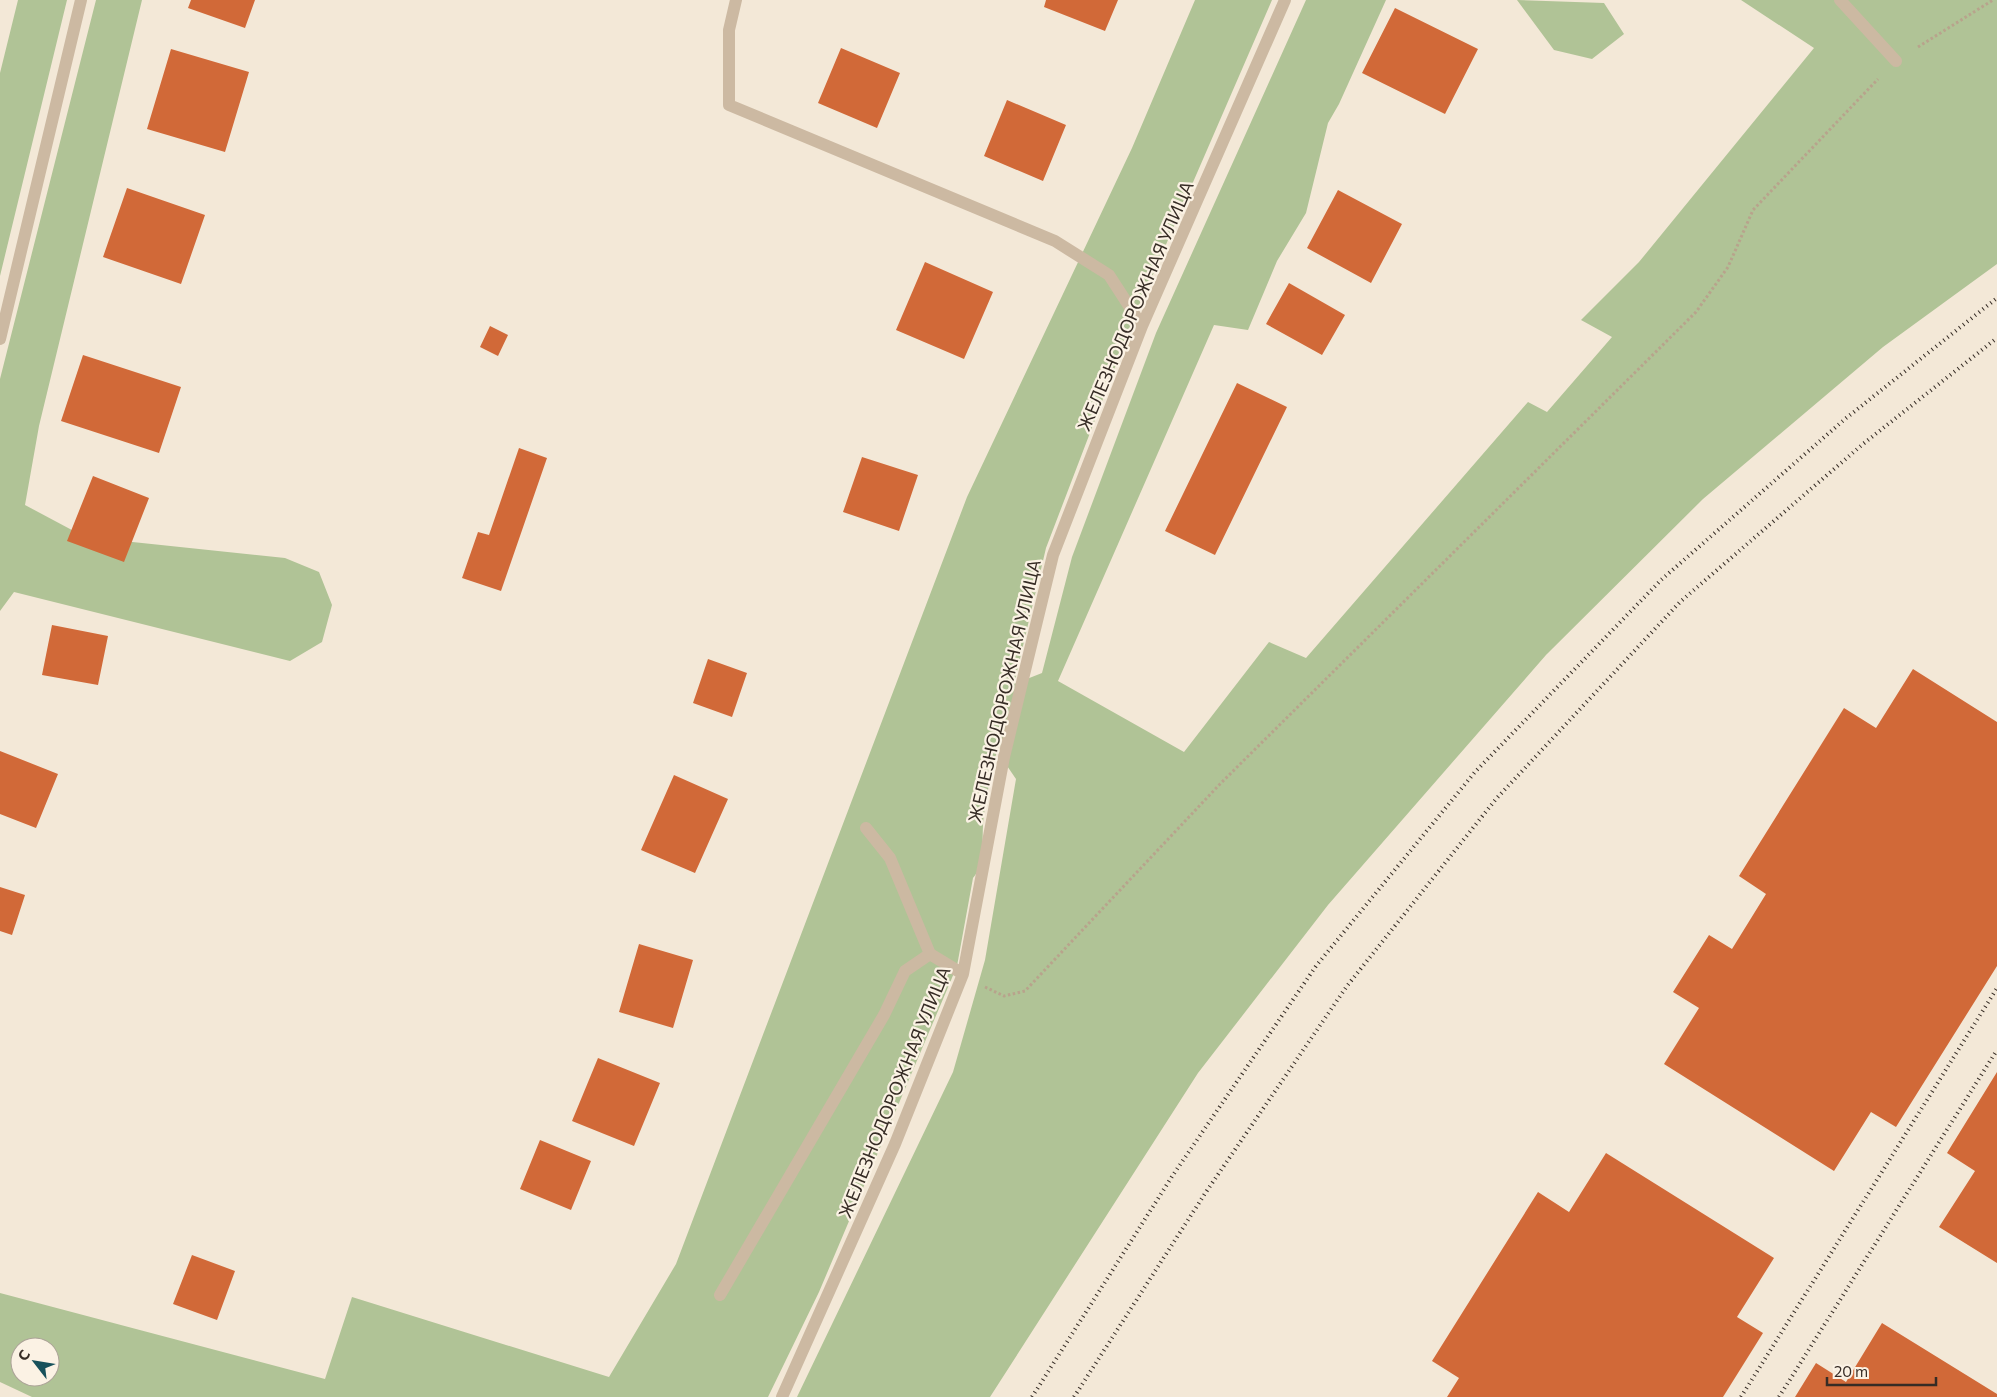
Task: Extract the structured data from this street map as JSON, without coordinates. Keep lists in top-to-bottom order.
{
  "streets": {
    "street": ["ЖЕЛЕЗНОДОРОЖНАЯ УЛИЦА"]
  },
  "scale_bar": "20 m",
  "north": "top left"
}
